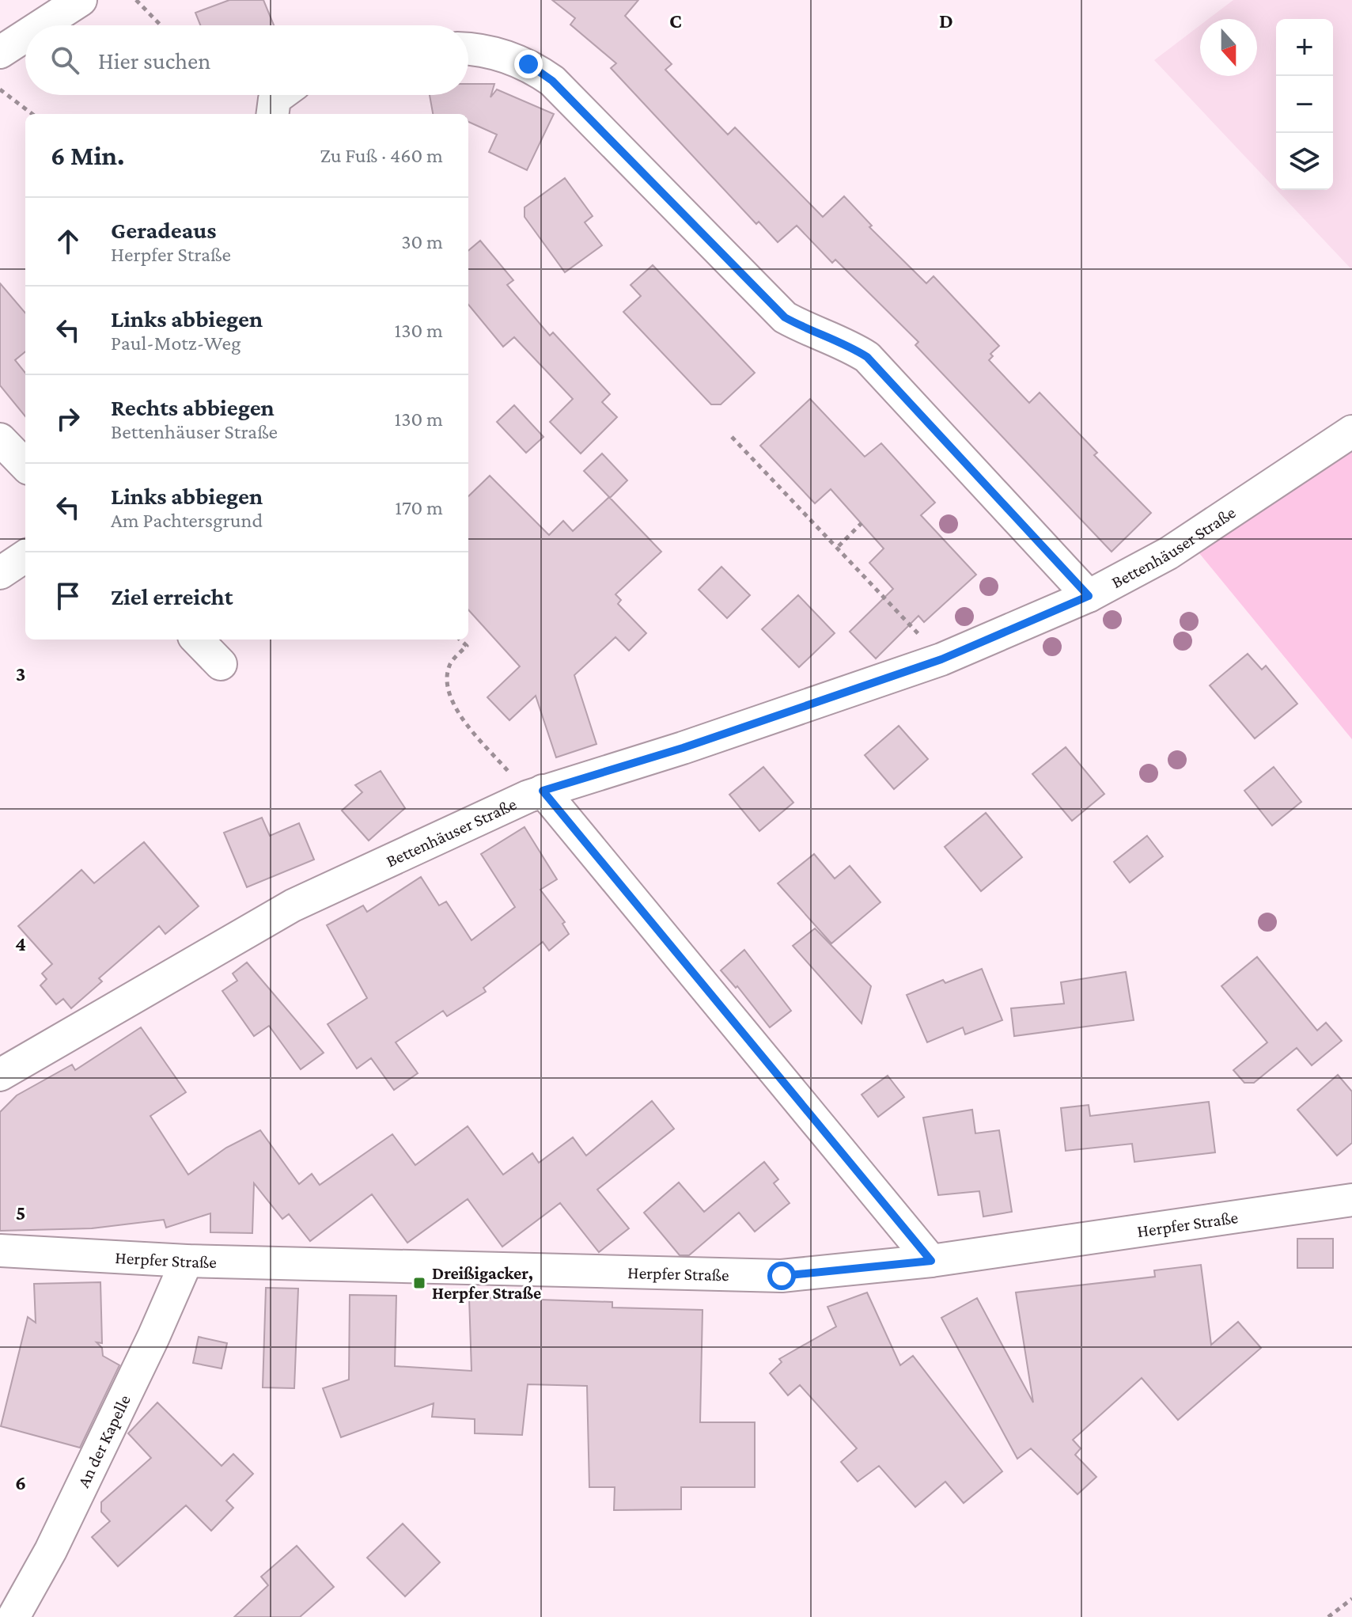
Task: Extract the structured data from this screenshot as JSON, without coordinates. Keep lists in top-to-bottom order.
{
  "streets": {
    "street": ["Bettenhäuser Straße", "Herpfer Straße", "An der Kapelle"]
  },
  "crossings": [
    ["Herpfer Straße", "An der Kapelle"]
  ],
  "places": {
    "transit": ["Dreißigacker, Herpfer Straße"]
  },
  "north": "bottom",
  "page": {
    "map_buttons": ["+", "−"],
    "search": "Hier suchen",
    "heading": ["6 Min.", "Zu Fuß · 460 m"],
    "list": [
      ["Geradeaus", "Herpfer Straße", "30 m"],
      ["Links abbiegen", "Paul-Motz-Weg", "130 m"],
      ["Rechts abbiegen", "Bettenhäuser Straße", "130 m"],
      ["Links abbiegen", "Am Pachtersgrund", "170 m"],
      "Ziel erreicht"
    ]
  },
  "grid": {
    "columns": ["C", "D"],
    "rows": [
      "3",
      "4",
      "5",
      "6"
    ]
  }
}
